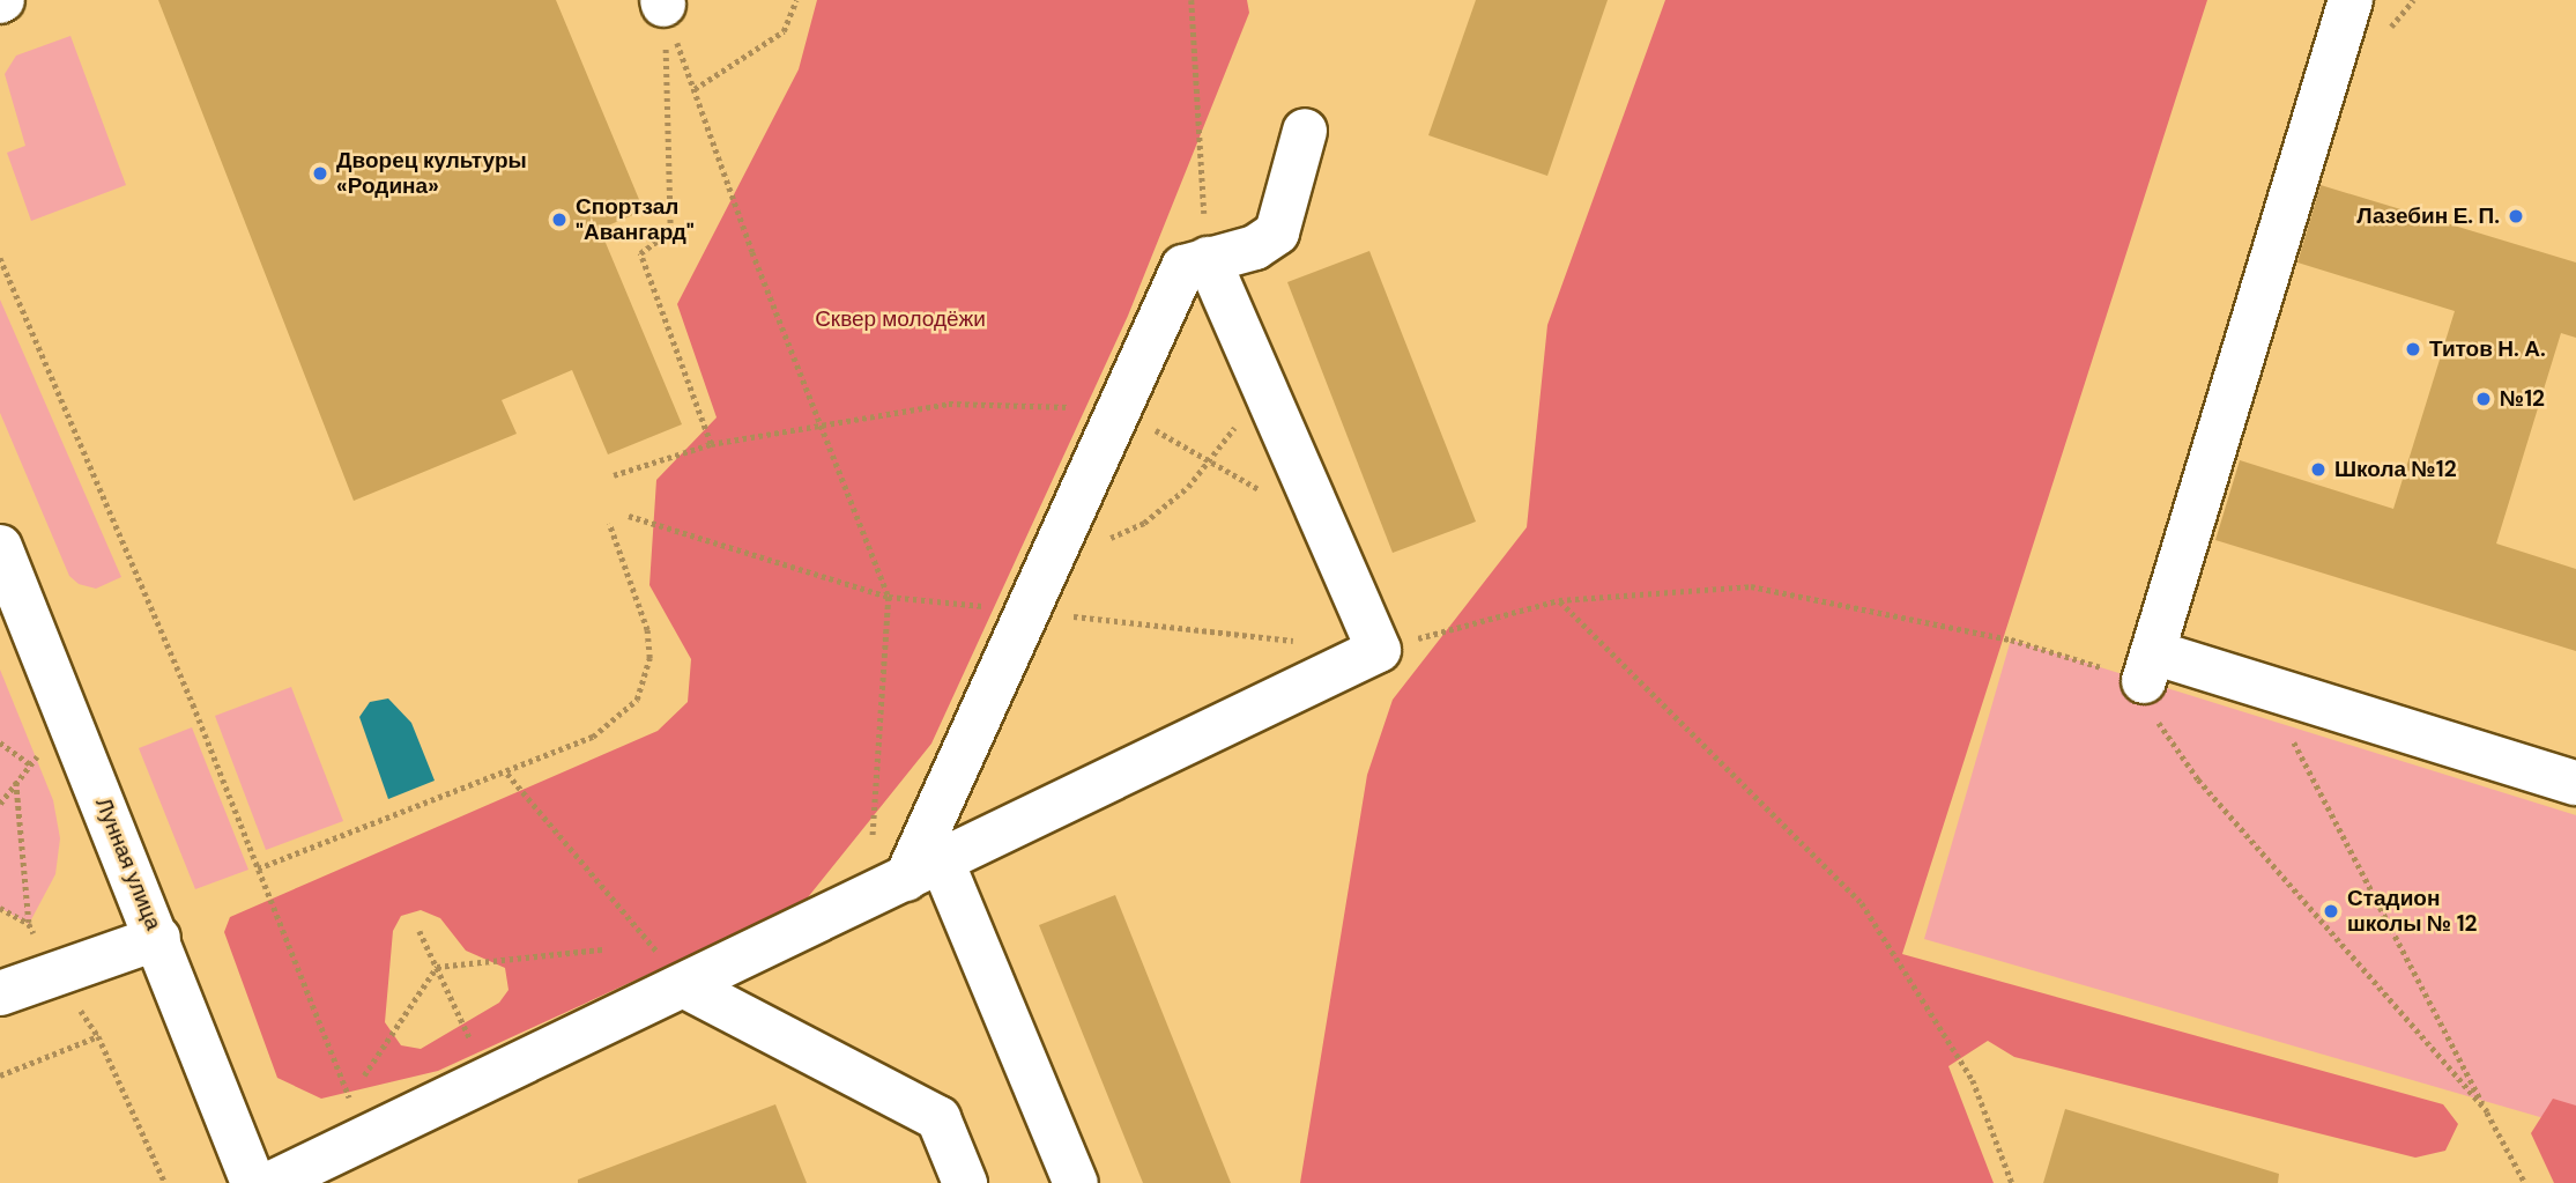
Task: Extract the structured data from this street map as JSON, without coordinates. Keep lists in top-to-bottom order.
{
  "streets": {
    "street": ["Лунная улица"]
  },
  "parks": ["Сквер молодёжи"],
  "places": [
    "Дворец культуры «Родина»",
    "Лазебин Е. П.",
    "Спортзал \"Авангард\"",
    "Титов Н. А.",
    "№12",
    "Школа №12",
    "Стадион школы № 12"
  ]
}
